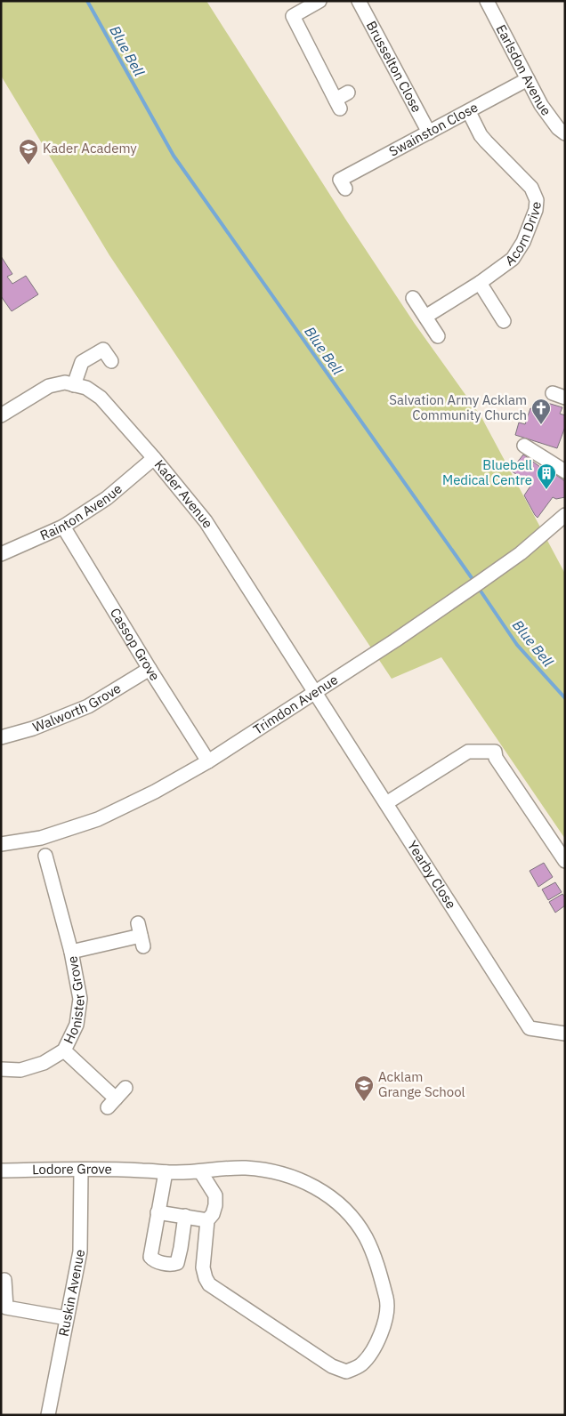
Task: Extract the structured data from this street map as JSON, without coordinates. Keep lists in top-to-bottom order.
{
  "streets": {
    "street": [
      "Brusselton Close",
      "Earlsdon Avenue",
      "Swainston Close",
      "Acorn Drive",
      "Kader Avenue",
      "Rainton Avenue",
      "Cassop Grove",
      "Trimdon Avenue",
      "Walworth Grove",
      "Yearby Close",
      "Honister Grove",
      "Lodore Grove",
      "Ruskin Avenue"
    ]
  },
  "crossings": [
    ["Brusselton Close", "Swainston Close"],
    ["Earlsdon Avenue", "Swainston Close"],
    ["Swainston Close", "Acorn Drive"],
    ["Kader Avenue", "Rainton Avenue"],
    ["Kader Avenue", "Trimdon Avenue"],
    ["Kader Avenue", "Yearby Close"],
    ["Rainton Avenue", "Cassop Grove"],
    ["Cassop Grove", "Trimdon Avenue"],
    ["Cassop Grove", "Walworth Grove"],
    ["Trimdon Avenue", "Yearby Close"],
    ["Lodore Grove", "Ruskin Avenue"]
  ],
  "water": ["Blue Bell"],
  "places": {
    "school or university": ["Kader Academy", "Acklam Grange School"],
    "church": ["Salvation Army Acklam Community Church"],
    "building": ["Bluebell Medical Centre"]
  }
}
